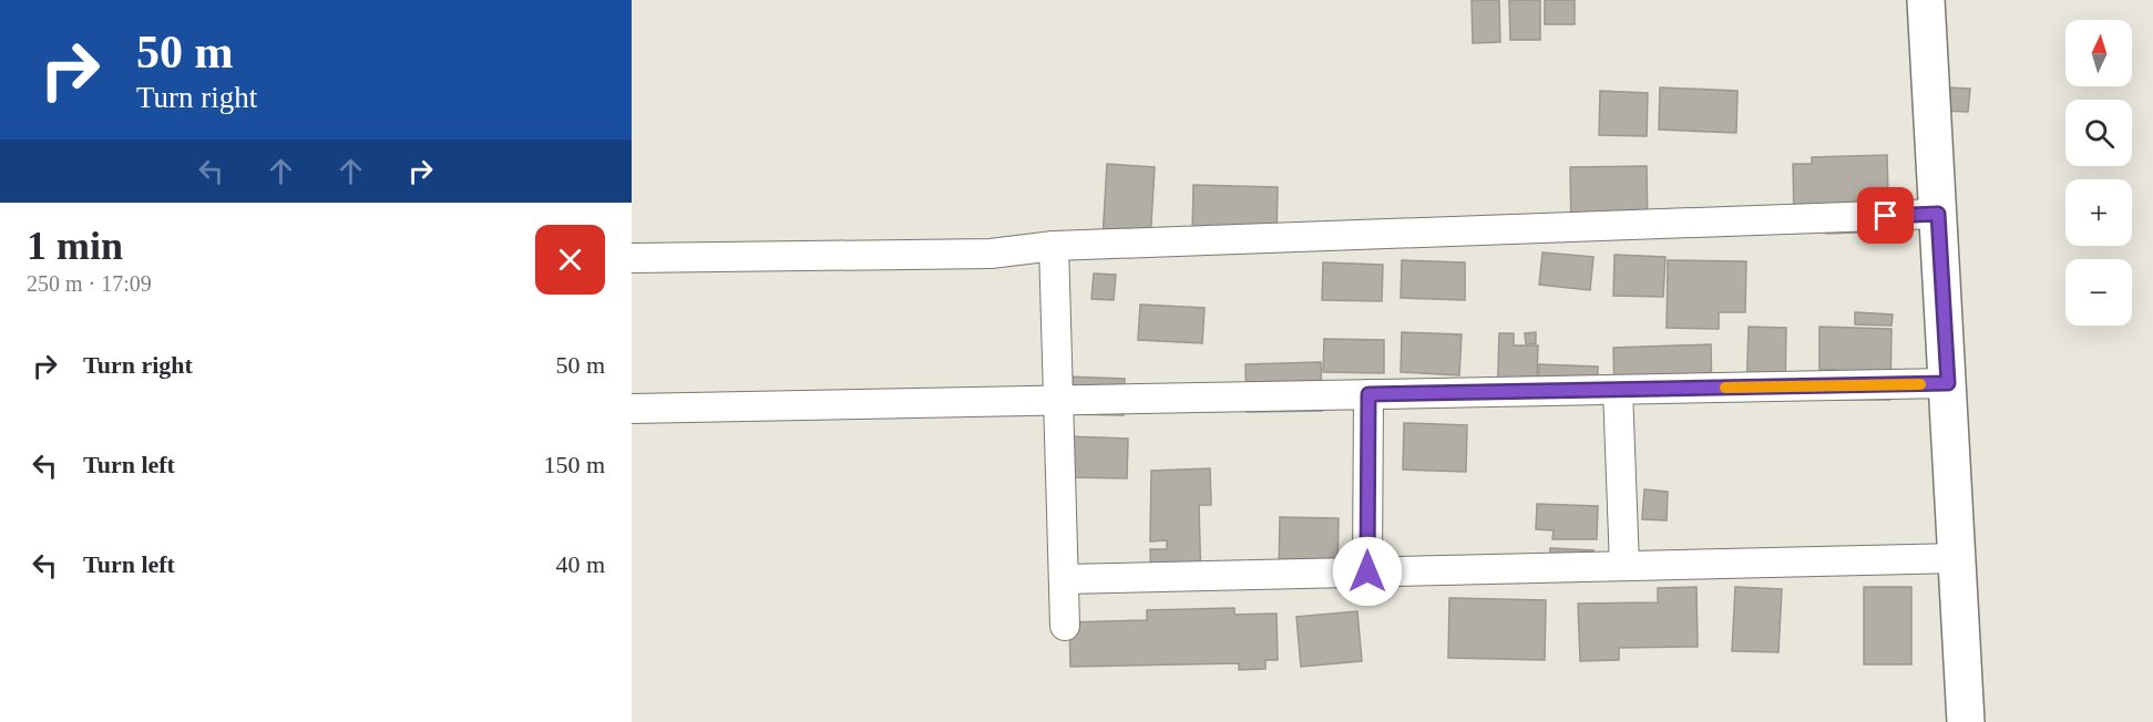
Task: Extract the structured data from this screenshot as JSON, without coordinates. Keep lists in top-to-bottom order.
{
  "north": "top",
  "page": {
    "turn": ["50 m", "Turn right"],
    "map_buttons": ["+", "−"],
    "heading": ["1 min", "250 m · 17:09"],
    "list": [
      {
        "name": "Turn right",
        "value": "50 m"
      },
      {
        "name": "Turn left",
        "value": "150 m"
      },
      {
        "name": "Turn left",
        "value": "40 m"
      }
    ]
  }
}
